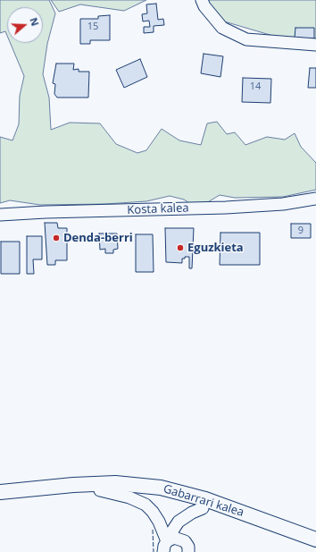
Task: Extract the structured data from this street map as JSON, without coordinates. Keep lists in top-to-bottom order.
{
  "streets": {
    "main road": ["Gabarrari kalea"],
    "street": ["Kosta kalea"]
  },
  "places": ["Denda-berri", "Eguzkieta"],
  "house_numbers": ["15", "14", "9"],
  "north": "right"
}
